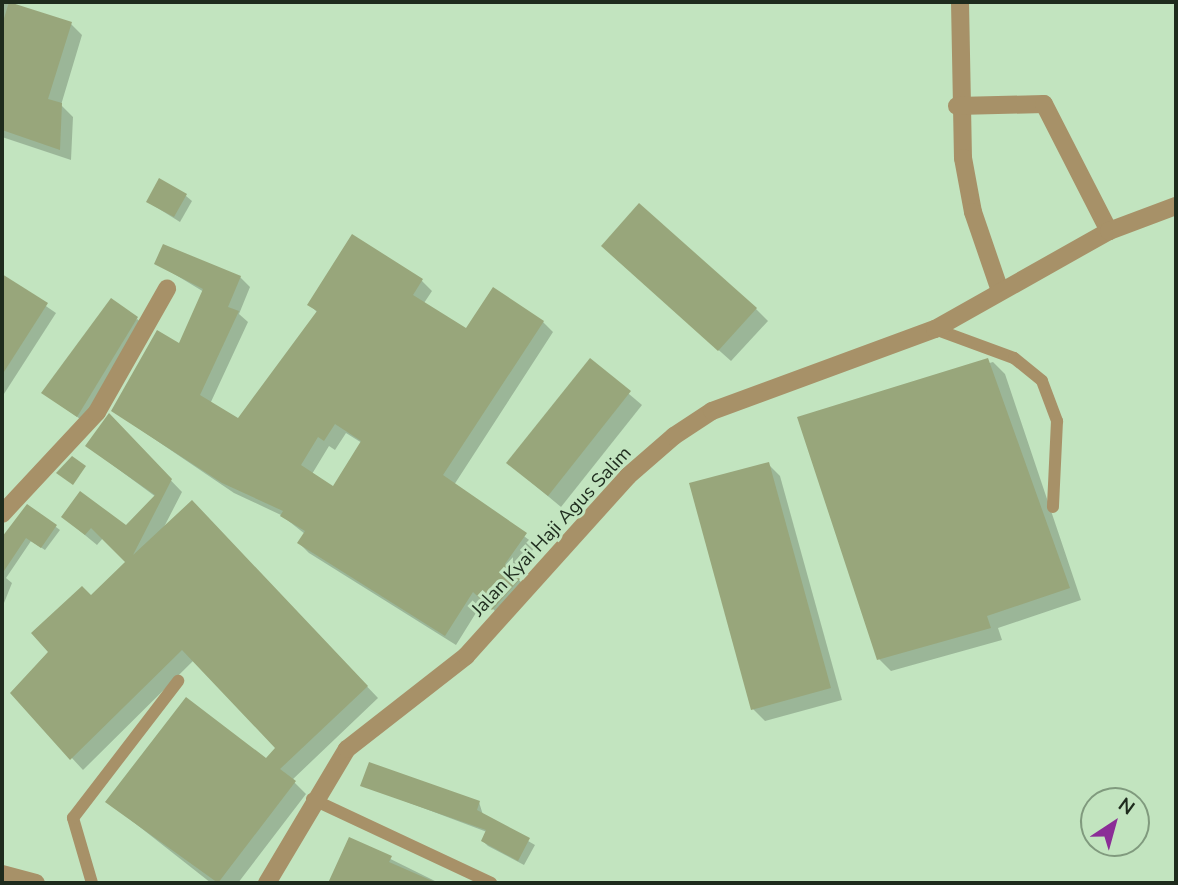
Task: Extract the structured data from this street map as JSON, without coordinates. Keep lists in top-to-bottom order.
{
  "streets": {
    "street": ["Jalan Kyai Haji Agus Salim"]
  },
  "north": "top right"
}
